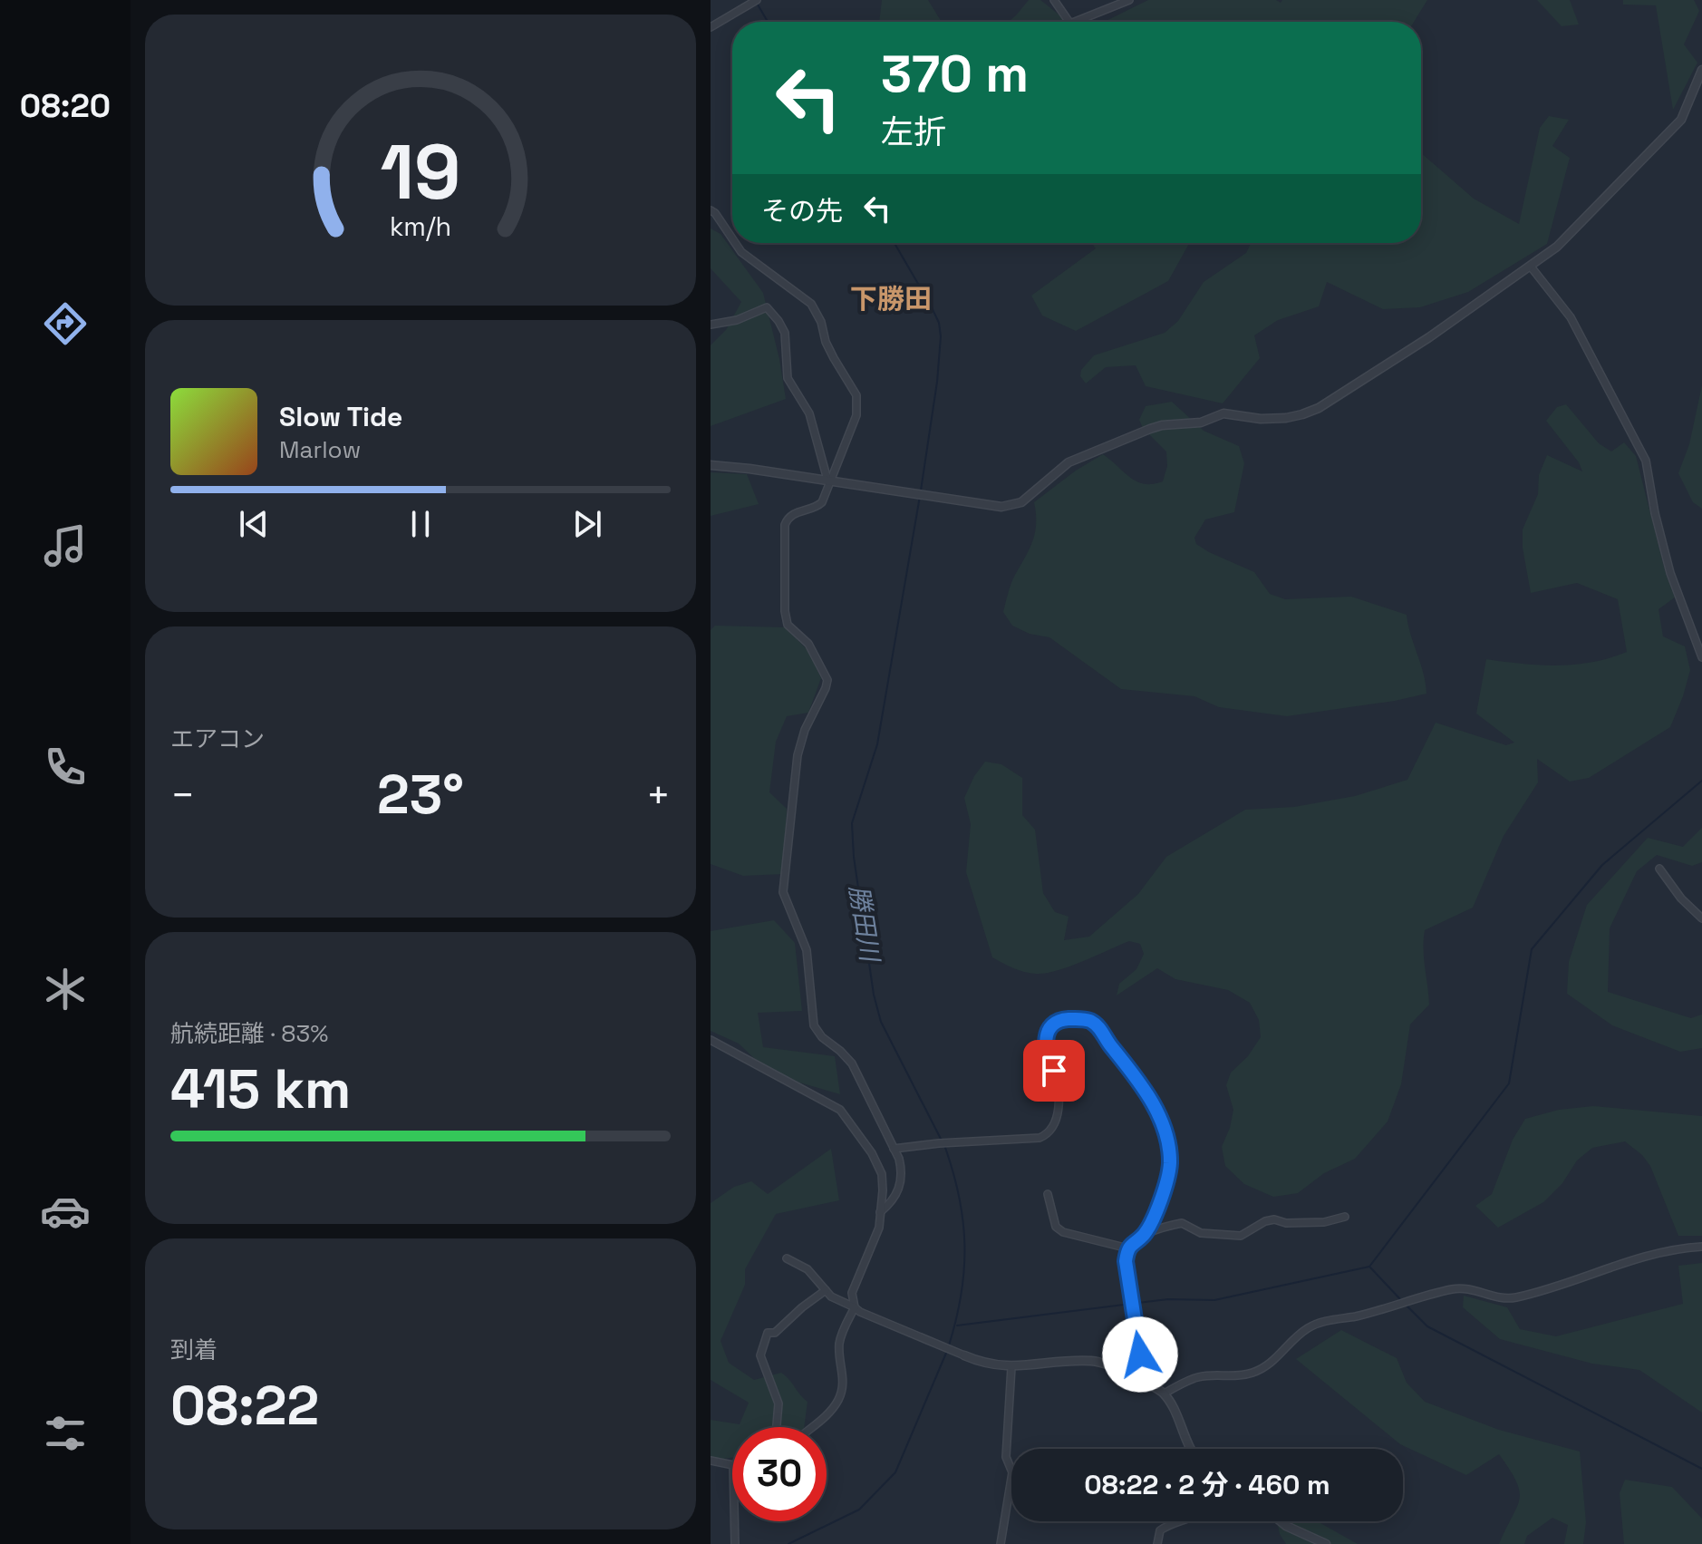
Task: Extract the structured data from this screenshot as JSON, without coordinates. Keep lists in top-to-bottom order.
{
  "districts": ["下勝田"],
  "water": ["勝田川"],
  "page": {
    "tabs": "08:20",
    "turn": ["370 m", "左折"],
    "then": "その先",
    "song": ["Slow Tide", "Marlow"],
    "tile": [
      "エアコン",
      ["航続距離 · 83%", "415 km"],
      ["到着", "08:22"]
    ],
    "heat": ["−", "23°", "+"],
    "limit": "30",
    "trip": "08:22 · 2 分 · 460 m",
    "gauge": ["19", "km/h"]
  }
}
